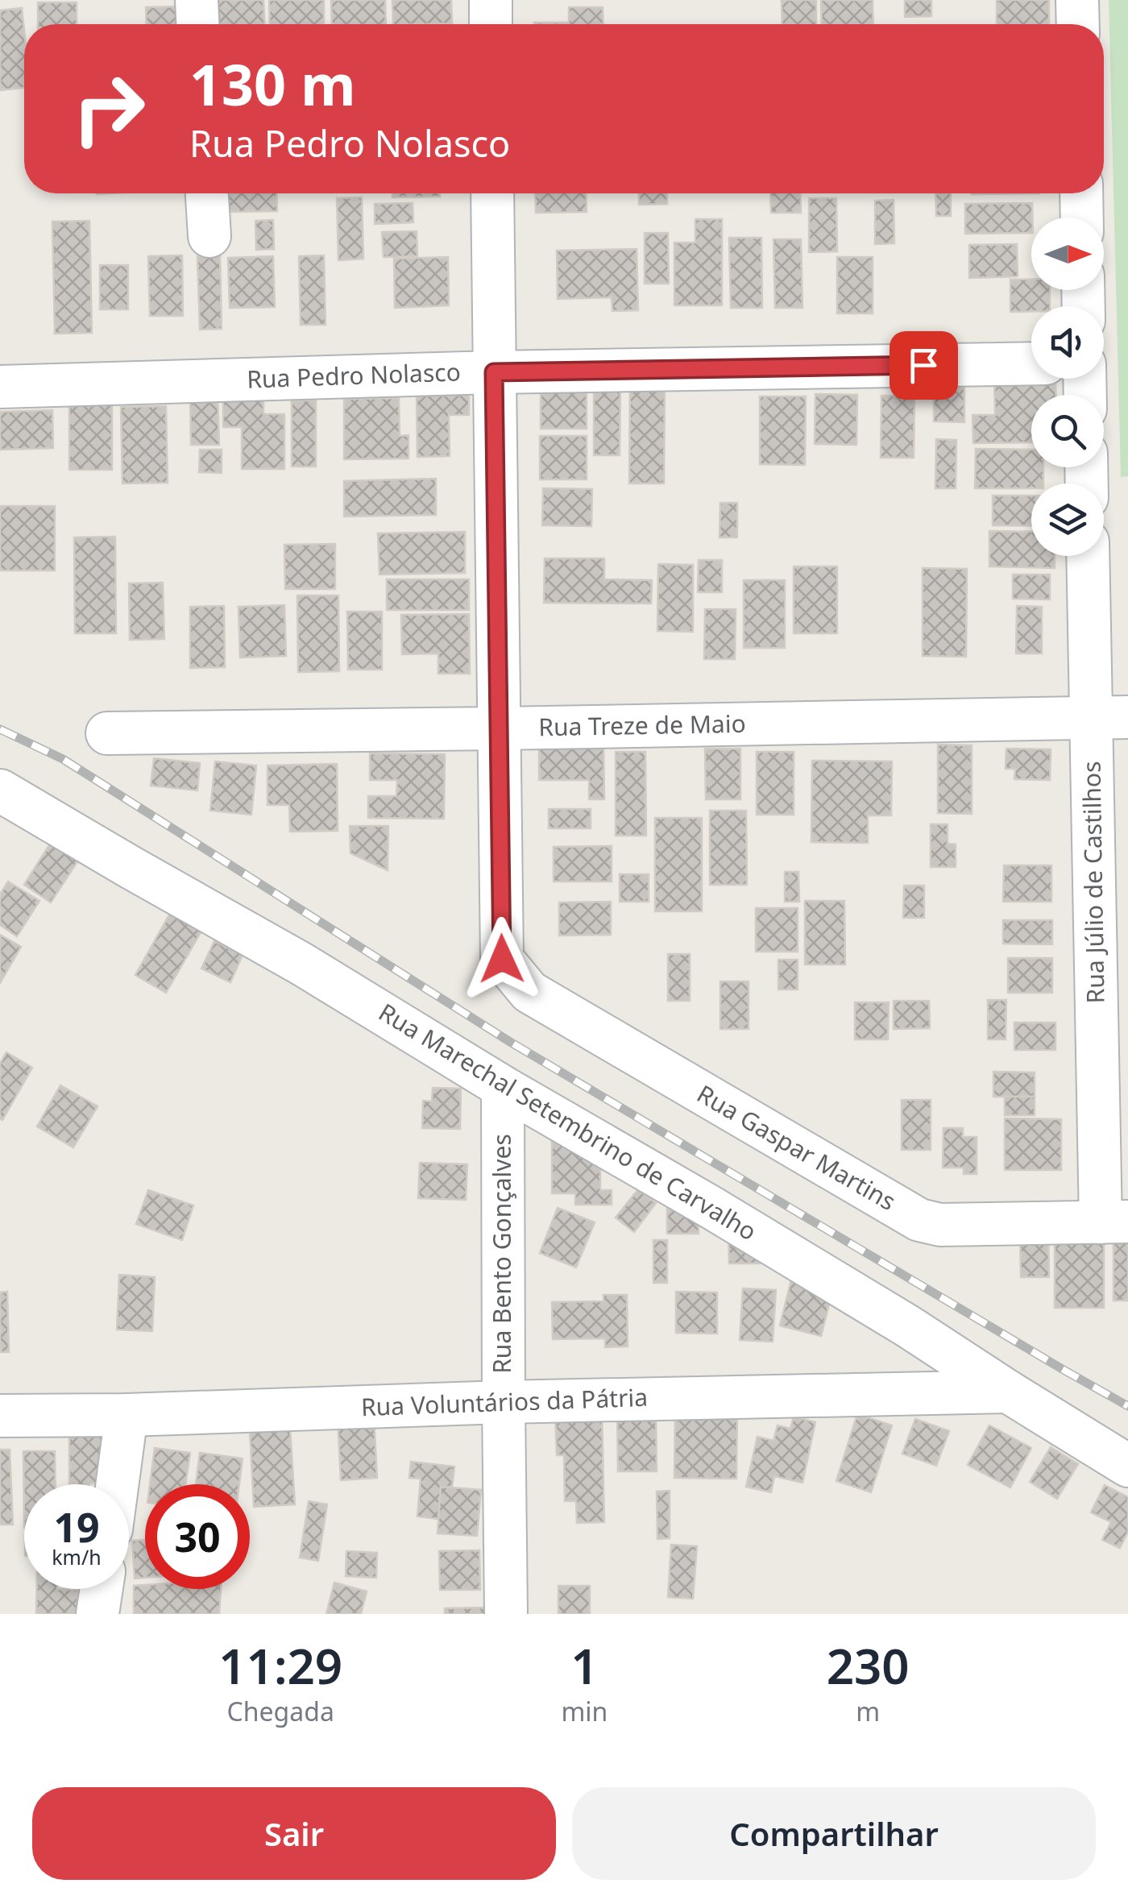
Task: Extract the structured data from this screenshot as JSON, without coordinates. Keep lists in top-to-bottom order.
{
  "streets": {
    "street": [
      "Rua Pedro Nolasco",
      "Rua Treze de Maio",
      "Rua Júlio de Castilhos",
      "Rua Marechal Setembrino de Carvalho",
      "Rua Gaspar Martins",
      "Rua Bento Gonçalves",
      "Rua Voluntários da Pátria"
    ]
  },
  "crossings": [
    ["Rua Treze de Maio", "Rua Júlio de Castilhos"],
    ["Rua Treze de Maio", "Rua Gaspar Martins"],
    ["Rua Júlio de Castilhos", "Rua Gaspar Martins"],
    ["Rua Marechal Setembrino de Carvalho", "Rua Bento Gonçalves"],
    ["Rua Marechal Setembrino de Carvalho", "Rua Voluntários da Pátria"],
    ["Rua Bento Gonçalves", "Rua Voluntários da Pátria"]
  ],
  "north": "right",
  "page": {
    "turn": ["130 m", "Rua Pedro Nolasco"],
    "speed": "19 km/h",
    "limit": "30",
    "eta": [
      "11:29",
      "Chegada",
      "1",
      "min",
      "230",
      "m"
    ],
    "buttons": ["Sair", "Compartilhar"]
  }
}
